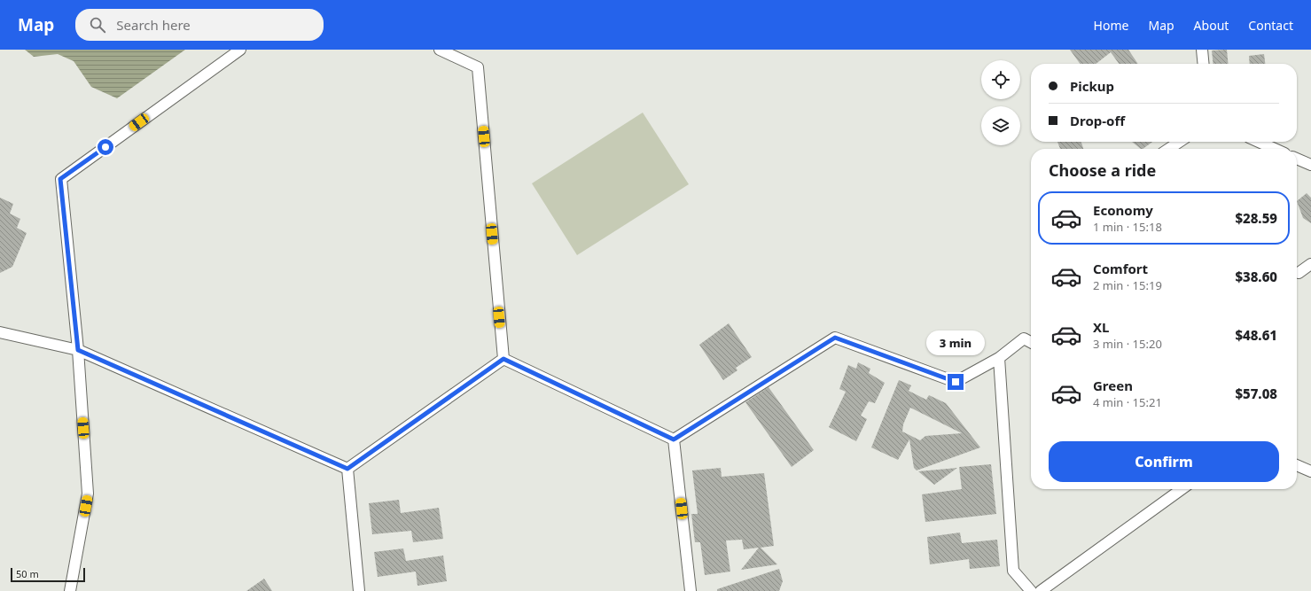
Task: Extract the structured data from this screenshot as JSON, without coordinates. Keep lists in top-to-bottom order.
{
  "scale_bar": "50 m",
  "page": {
    "header": "Map",
    "search": "Search here",
    "nav": [
      "Home",
      "Map",
      "About",
      "Contact"
    ],
    "banner": ["Pickup", "Drop-off"],
    "heading": "Choose a ride",
    "list": [
      {
        "name": "Economy",
        "note": "1 min · 15:18",
        "value": "$28.59"
      },
      {
        "name": "Comfort",
        "note": "2 min · 15:19",
        "value": "$38.60"
      },
      {
        "name": "XL",
        "note": "3 min · 15:20",
        "value": "$48.61"
      },
      {
        "name": "Green",
        "note": "4 min · 15:21",
        "value": "$57.08"
      }
    ],
    "bubble": "3 min",
    "buttons": "Confirm",
    "scale": "50 m"
  }
}
